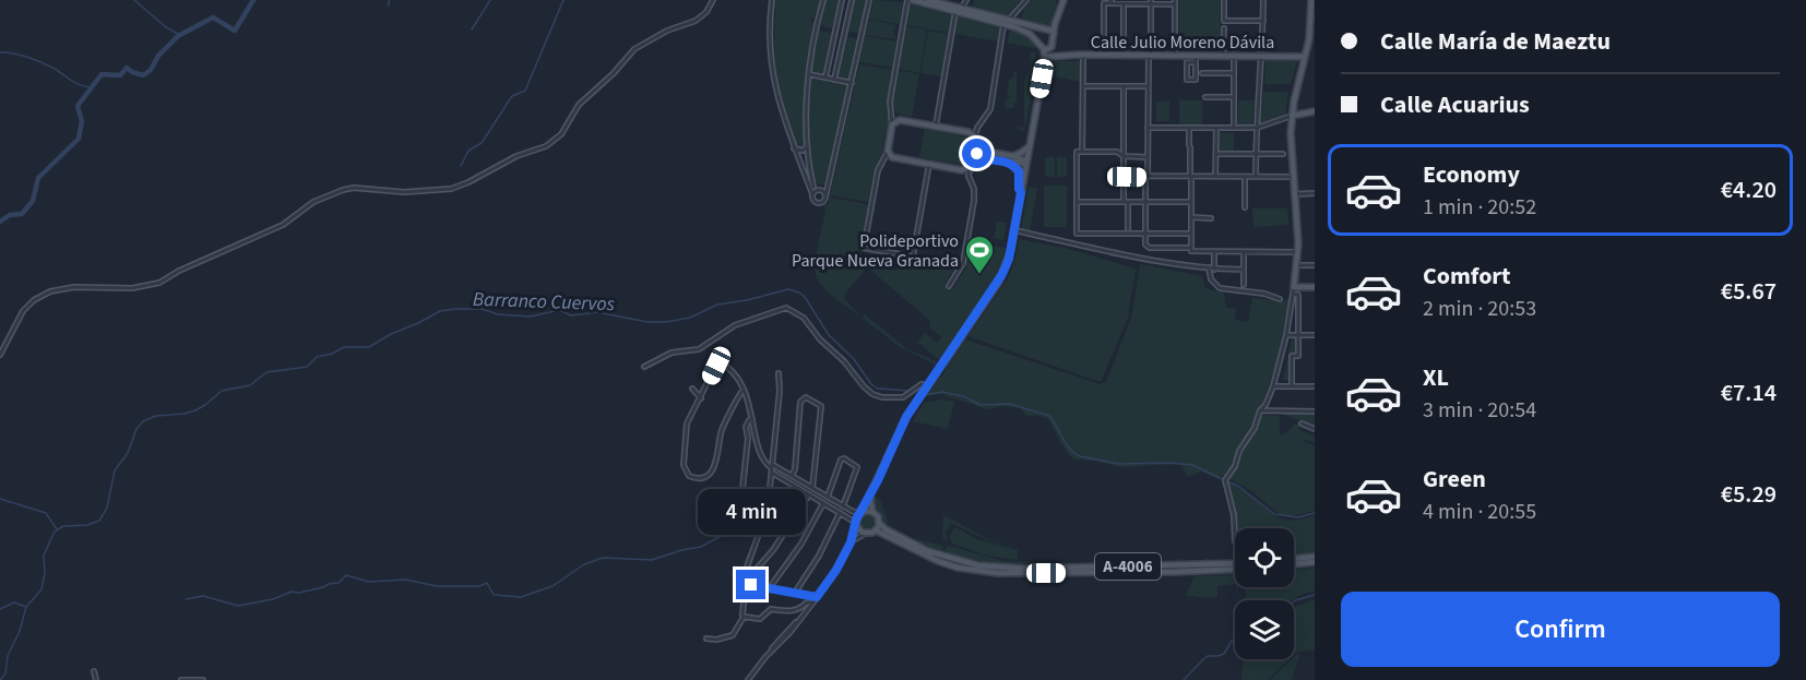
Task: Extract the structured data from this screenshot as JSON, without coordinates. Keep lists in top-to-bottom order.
{
  "streets": {
    "main road": ["Calle Julio Moreno Dávila", "A-4006"]
  },
  "water": ["Barranco Cuervos"],
  "places": {
    "sports": ["Polideportivo Parque Nueva Granada"]
  },
  "page": {
    "banner": ["Calle María de Maeztu", "Calle Acuarius"],
    "list": [
      {
        "name": "Economy",
        "note": "1 min · 20:52",
        "value": "€4.20"
      },
      {
        "name": "Comfort",
        "note": "2 min · 20:53",
        "value": "€5.67"
      },
      {
        "name": "XL",
        "note": "3 min · 20:54",
        "value": "€7.14"
      },
      {
        "name": "Green",
        "note": "4 min · 20:55",
        "value": "€5.29"
      }
    ],
    "bubble": "4 min",
    "buttons": "Confirm"
  }
}
